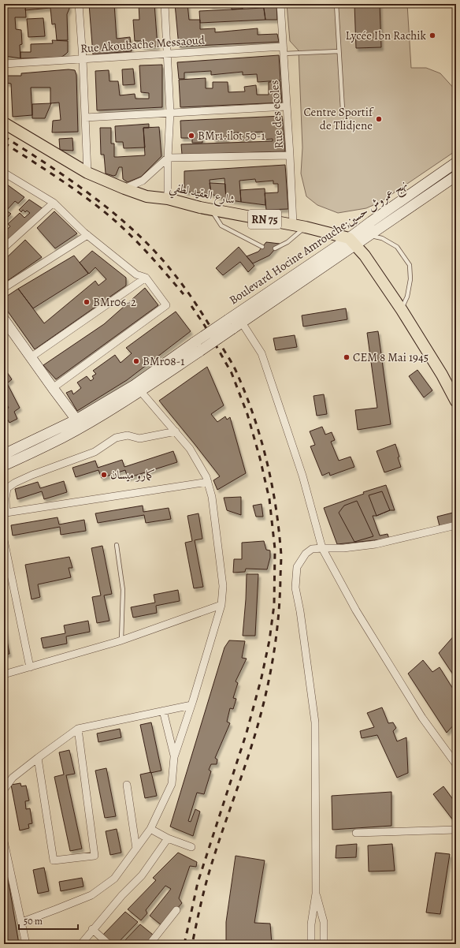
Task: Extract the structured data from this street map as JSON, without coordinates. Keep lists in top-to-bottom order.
{
  "streets": {
    "main road": ["شارع العقيد لطفي", "RN 75", "Boulevard Hocine Amrouche;نهج عمروش حسين"],
    "street": ["Rue Akoubache Messaoud", "Rue des ecoles"]
  },
  "crossings": [
    ["Rue Akoubache Messaoud", "Rue des ecoles"],
    ["Rue des ecoles", "شارع العقيد لطفي"],
    ["شارع العقيد لطفي", "Boulevard Hocine Amrouche;نهج عمروش حسين"]
  ],
  "places": [
    "Lycée Ibn Rachik",
    "Centre Sportif de Tlidjene",
    "BMr1.ilot 50-1",
    "BMr06-2",
    "CEM 8 Mai 1945",
    "BMr08-1",
    "كمارو ميسان"
  ],
  "scale_bar": "50 m"
}
